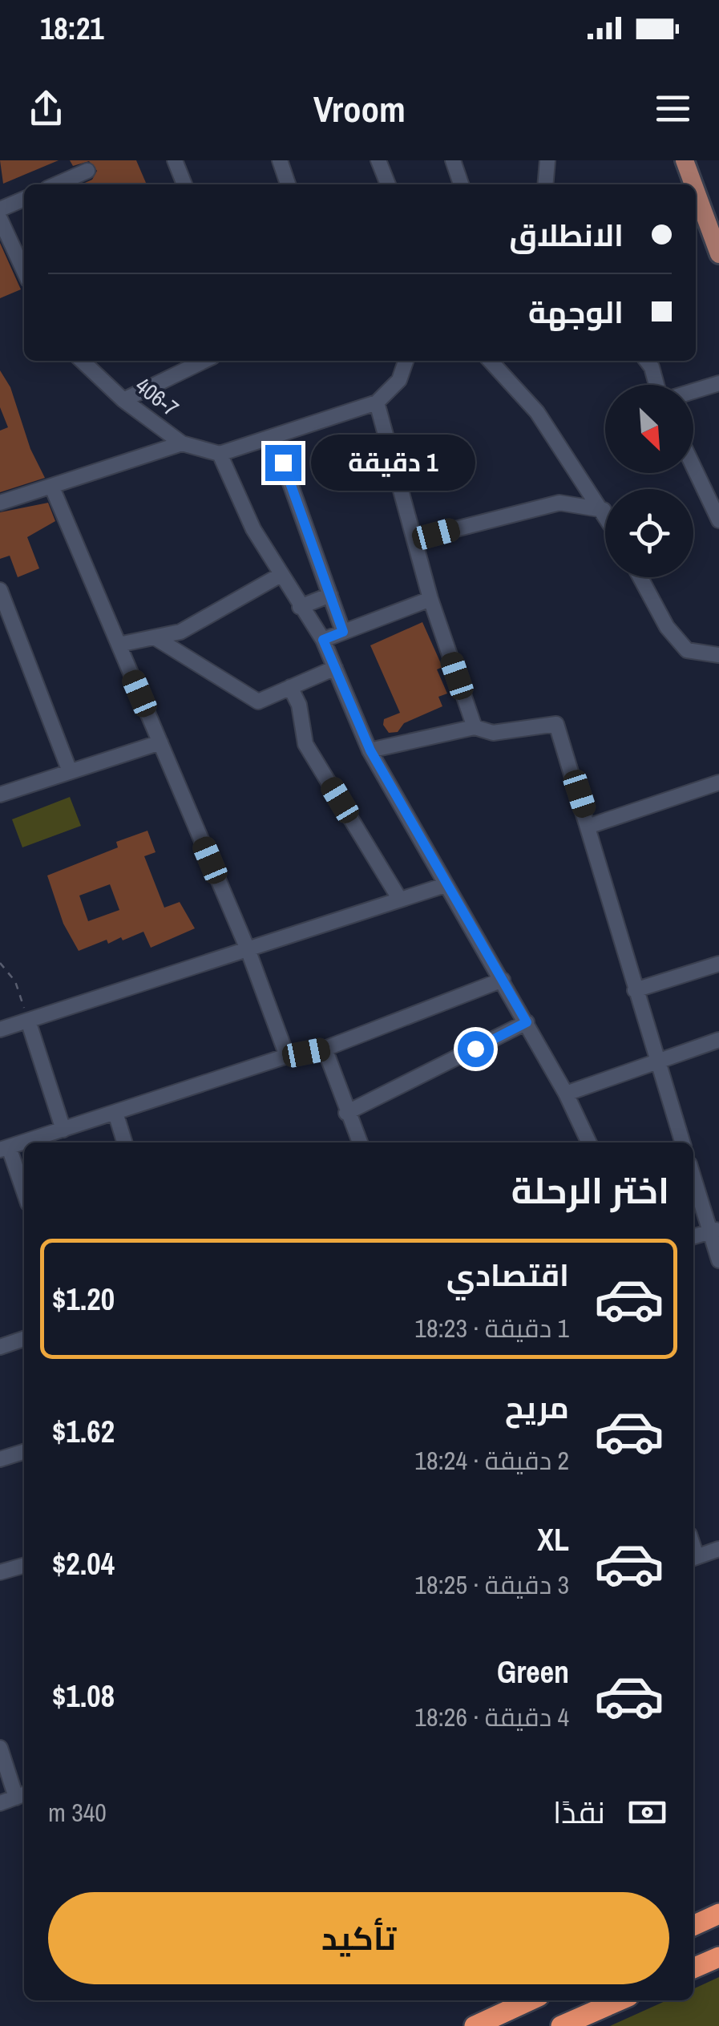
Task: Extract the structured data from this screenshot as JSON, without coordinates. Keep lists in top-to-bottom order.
{
  "streets": {
    "street": ["406-7"]
  },
  "north": "bottom right",
  "page": {
    "status": "18:21",
    "header": "Vroom",
    "banner": ["الانطلاق", "الوجهة"],
    "bubble": "1 دقيقة",
    "heading": "اختر الرحلة",
    "list": [
      {
        "name": "اقتصادي",
        "note": "1 دقيقة · 18:23",
        "value": "$1.20"
      },
      {
        "name": "مريح",
        "note": "2 دقيقة · 18:24",
        "value": "$1.62"
      },
      {
        "name": "XL",
        "note": "3 دقيقة · 18:25",
        "value": "$2.04"
      },
      {
        "name": "Green",
        "note": "4 دقيقة · 18:26",
        "value": "$1.08"
      }
    ],
    "pay": ["نقدًا", "340 m"],
    "buttons": "تأكيد"
  }
}
